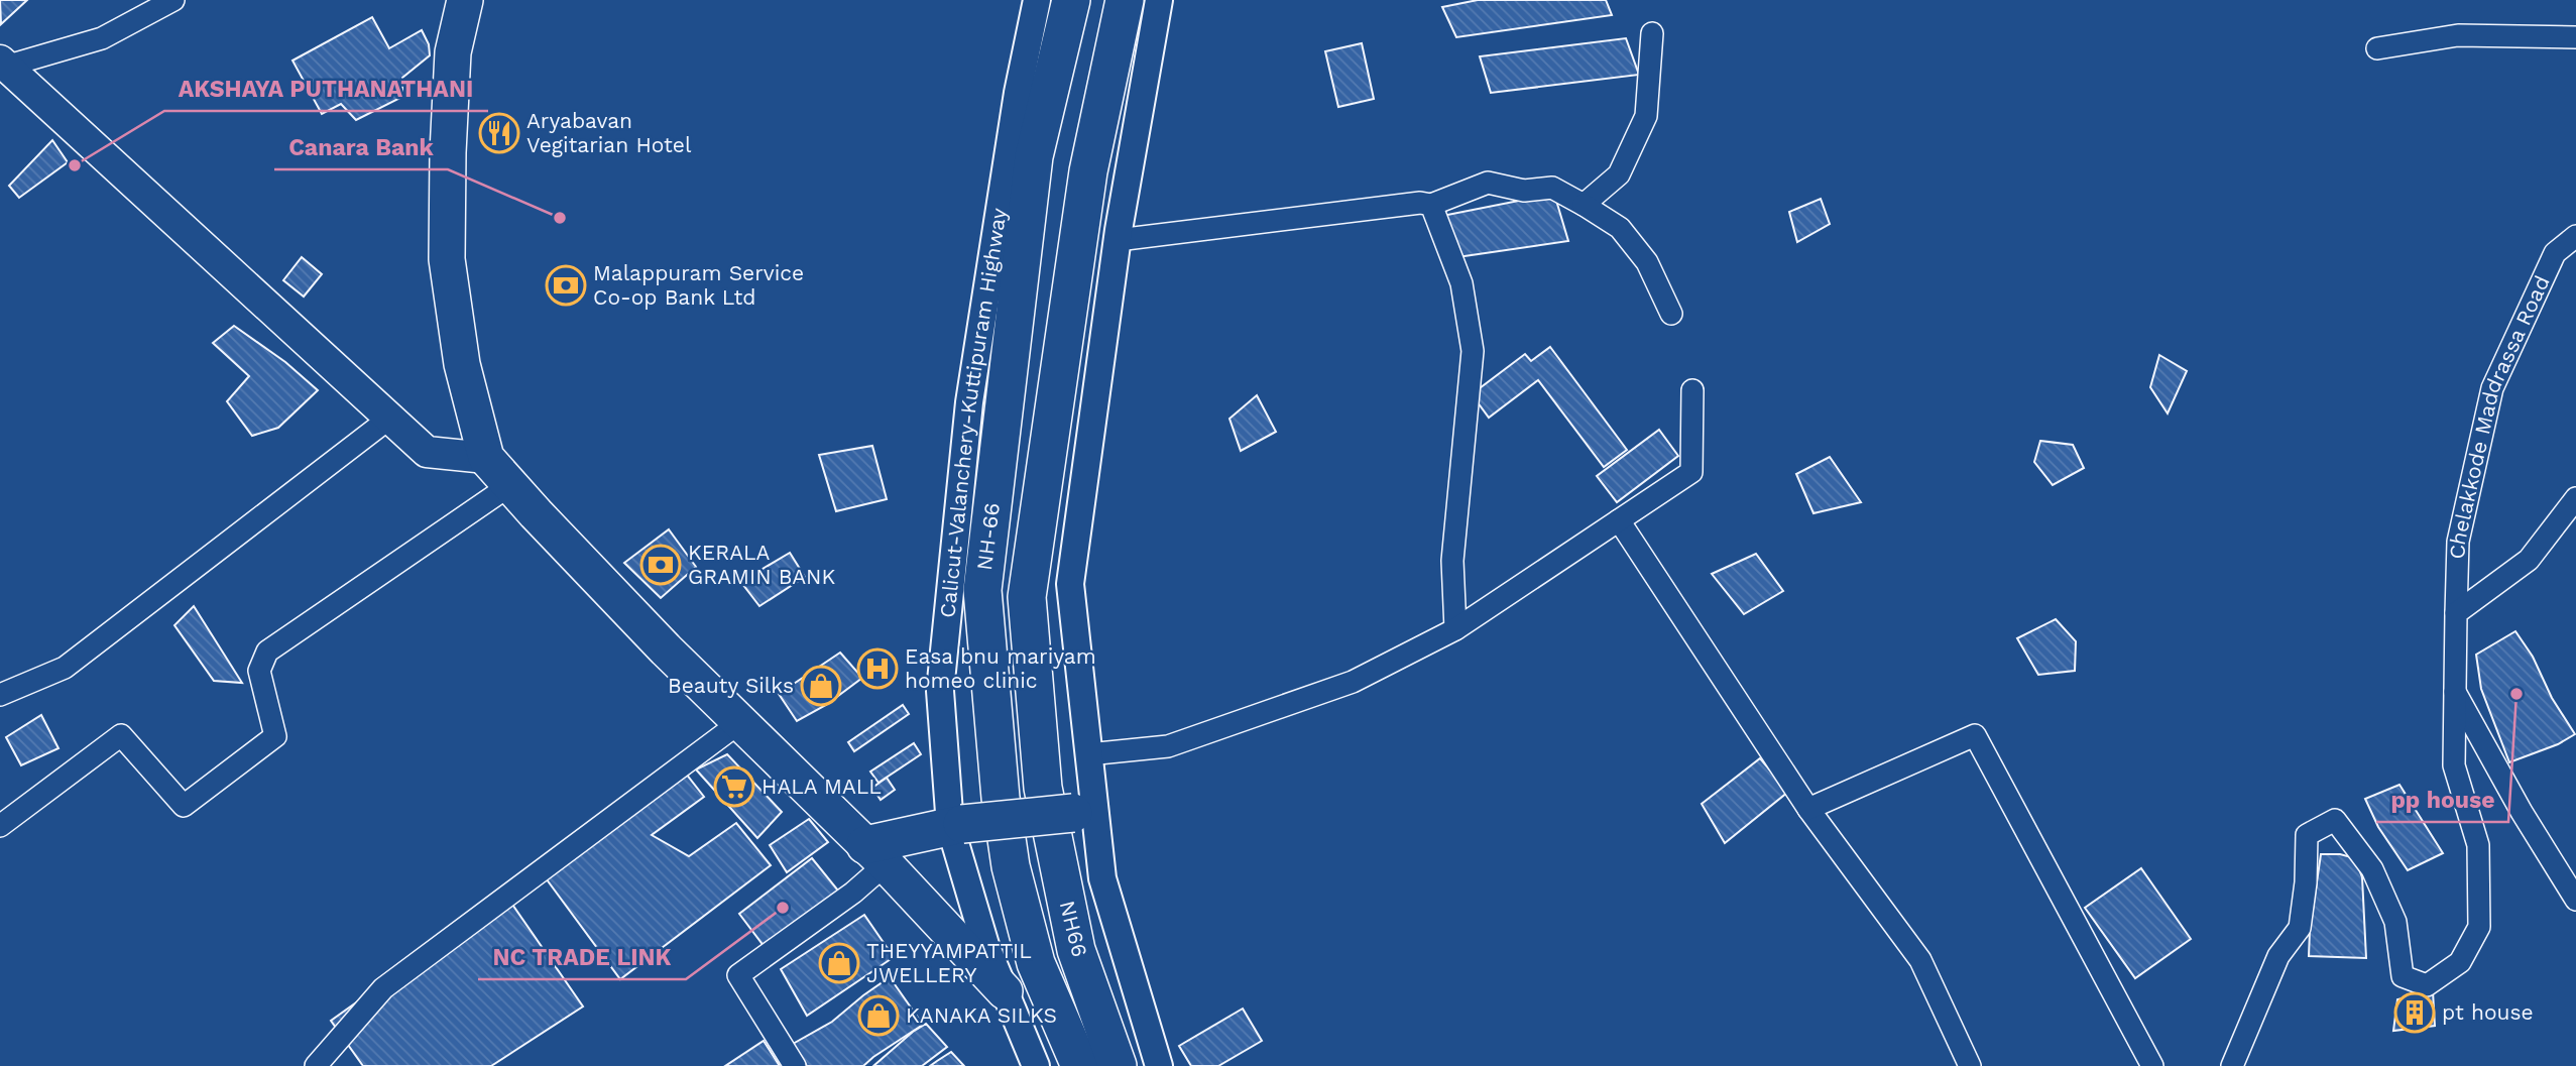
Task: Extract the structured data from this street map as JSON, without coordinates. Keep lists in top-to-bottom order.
{
  "streets": {
    "highway": ["NH-66", "NH66"],
    "street": ["Calicut-Valanchery-Kuttipuram Highway", "Chelakkode Maddrassa Road"]
  },
  "places": {
    "restaurant": ["Aryabavan Vegitarian Hotel"],
    "other": [
      "AKSHAYA PUTHANATHANI",
      "Canara Bank",
      "pp house",
      "NC TRADE LINK"
    ],
    "bank": ["Malappuram Service Co-op Bank Ltd", "KERALA GRAMIN BANK"],
    "hospital": ["Easa bnu mariyam homeo clinic"],
    "shop": ["Beauty Silks", "THEYYAMPATTIL JWELLERY", "KANAKA SILKS"],
    "supermarket": ["HALA MALL"],
    "building": ["pt house"]
  }
}
